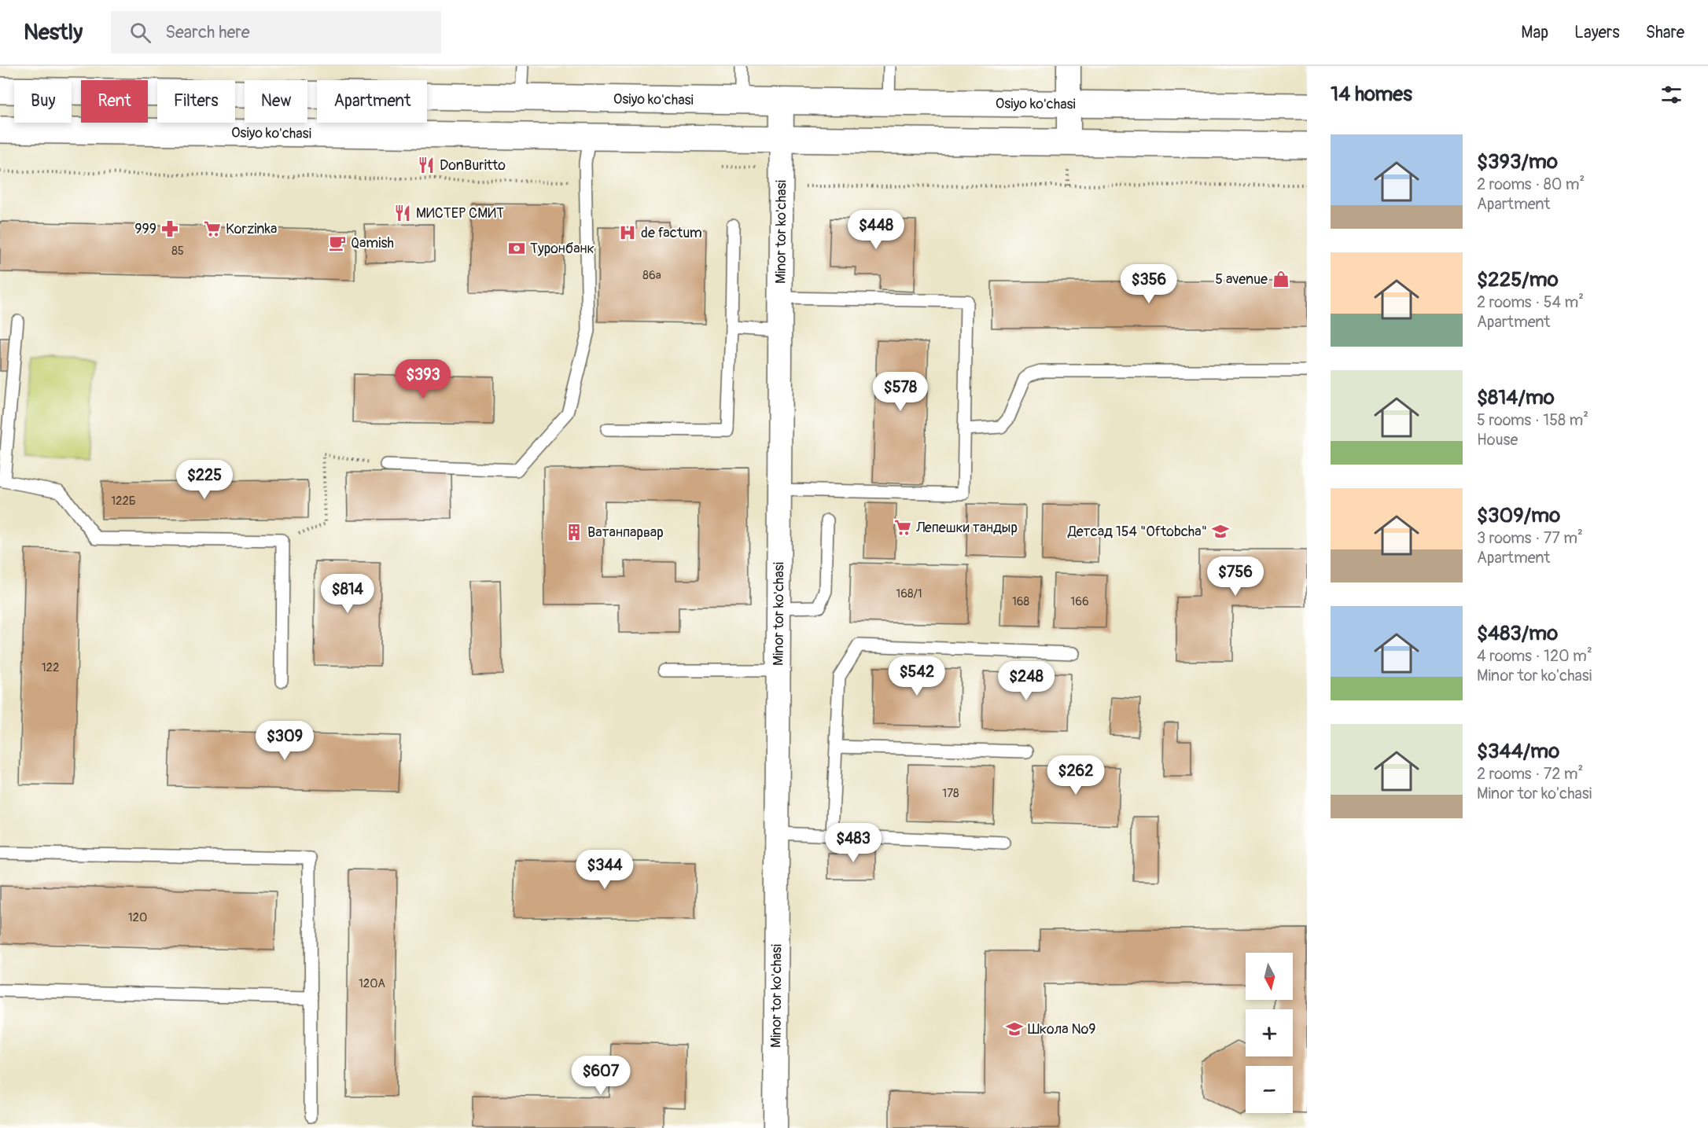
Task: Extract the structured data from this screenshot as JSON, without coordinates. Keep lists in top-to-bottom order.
{
  "streets": {
    "main road": ["Osiyo ko'chasi"],
    "street": ["Minor tor ko'chasi"]
  },
  "crossings": [
    ["Osiyo ko'chasi", "Minor tor ko'chasi"]
  ],
  "places": {
    "restaurant": ["DonBuritto", "МИСТЕР СМИТ"],
    "pharmacy": ["999"],
    "supermarket": ["Korzinka", "Лепешки тандыр"],
    "hospital": ["de factum"],
    "cafe": ["Qamish"],
    "bank": ["Туронбанк"],
    "shop": ["5 avenue"],
    "school or university": ["Детсад 154 \"Oftobcha\"", "Школа №9"],
    "building": ["Ватанпарвар"]
  },
  "house_numbers": [
    "85",
    "86a",
    "122Б",
    "168/1",
    "168",
    "166",
    "122",
    "178",
    "120",
    "120А"
  ],
  "north": "bottom",
  "page": {
    "header": "Nestly",
    "search": "Search here",
    "nav": ["Map", "Layers", "Share"],
    "heading": "14 homes",
    "chip": [
      "Buy",
      "Rent",
      "Filters",
      "New",
      "Apartment"
    ],
    "list": [
      {
        "name": "$393/mo",
        "note": "2 rooms · 80 m² · Apartment"
      },
      {
        "name": "$225/mo",
        "note": "2 rooms · 54 m² · Apartment"
      },
      {
        "name": "$814/mo",
        "note": "5 rooms · 158 m² · House"
      },
      {
        "name": "$309/mo",
        "note": "3 rooms · 77 m² · Apartment"
      },
      {
        "name": "$483/mo",
        "note": "4 rooms · 120 m² · Minor tor ko'chasi"
      },
      {
        "name": "$344/mo",
        "note": "2 rooms · 72 m² · Minor tor ko'chasi"
      }
    ],
    "price": [
      "$448",
      "$356",
      "$393",
      "$578",
      "$225",
      "$756",
      "$814",
      "$542",
      "$248",
      "$309",
      "$262",
      "$483",
      "$344",
      "$607"
    ],
    "map_buttons": ["+", "−"]
  }
}
